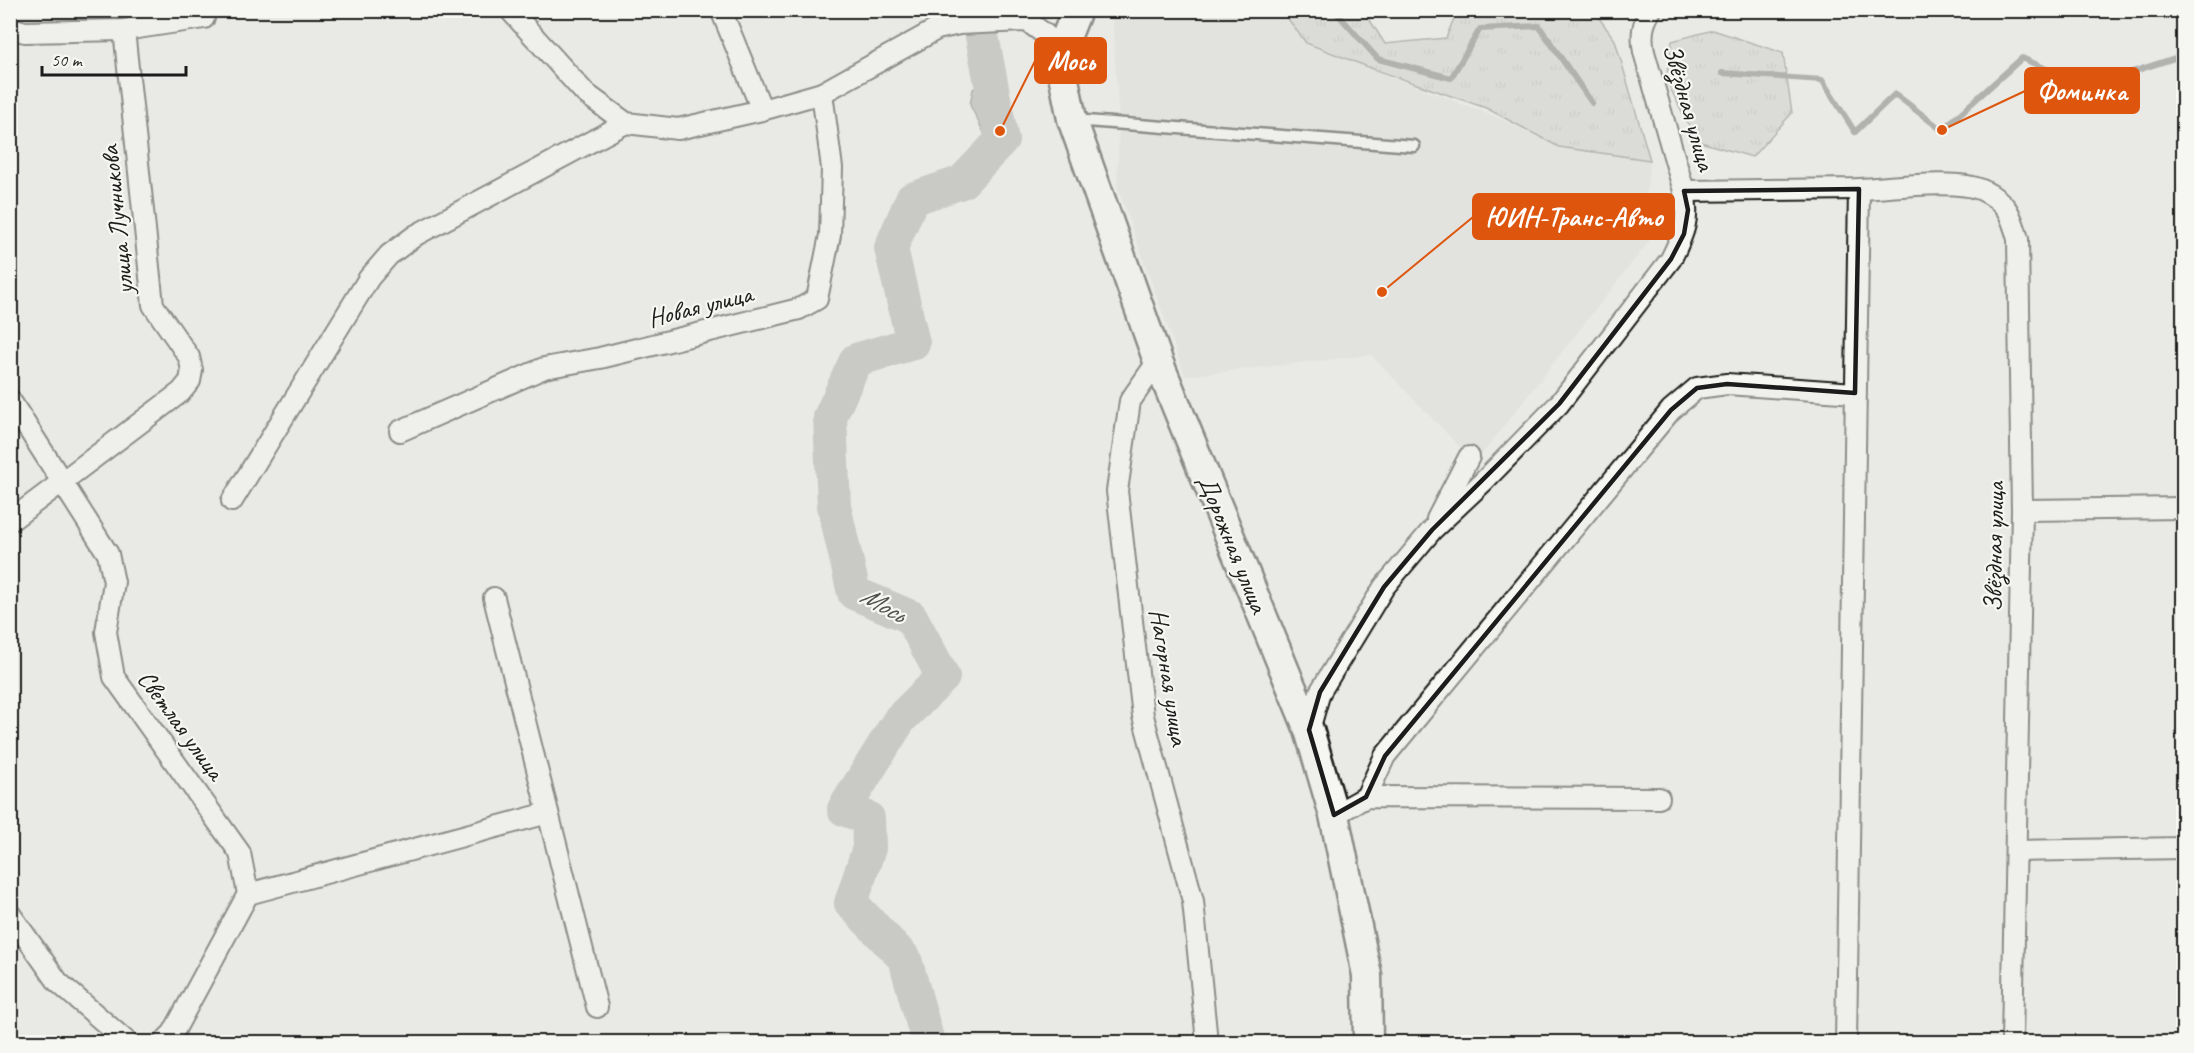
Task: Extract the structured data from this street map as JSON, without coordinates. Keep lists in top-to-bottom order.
{
  "streets": {
    "street": [
      "Звёздная улица",
      "улица Лучникова",
      "Новая улица",
      "Дорожная улица",
      "Нагорная улица",
      "Светлая улица"
    ]
  },
  "crossings": [
    ["улица Лучникова", "Светлая улица"],
    ["Дорожная улица", "Нагорная улица"]
  ],
  "water": ["Мось"],
  "places": ["Фоминка", "Мось", "ЮИН-Транс-Авто"],
  "scale_bar": "50 m"
}
